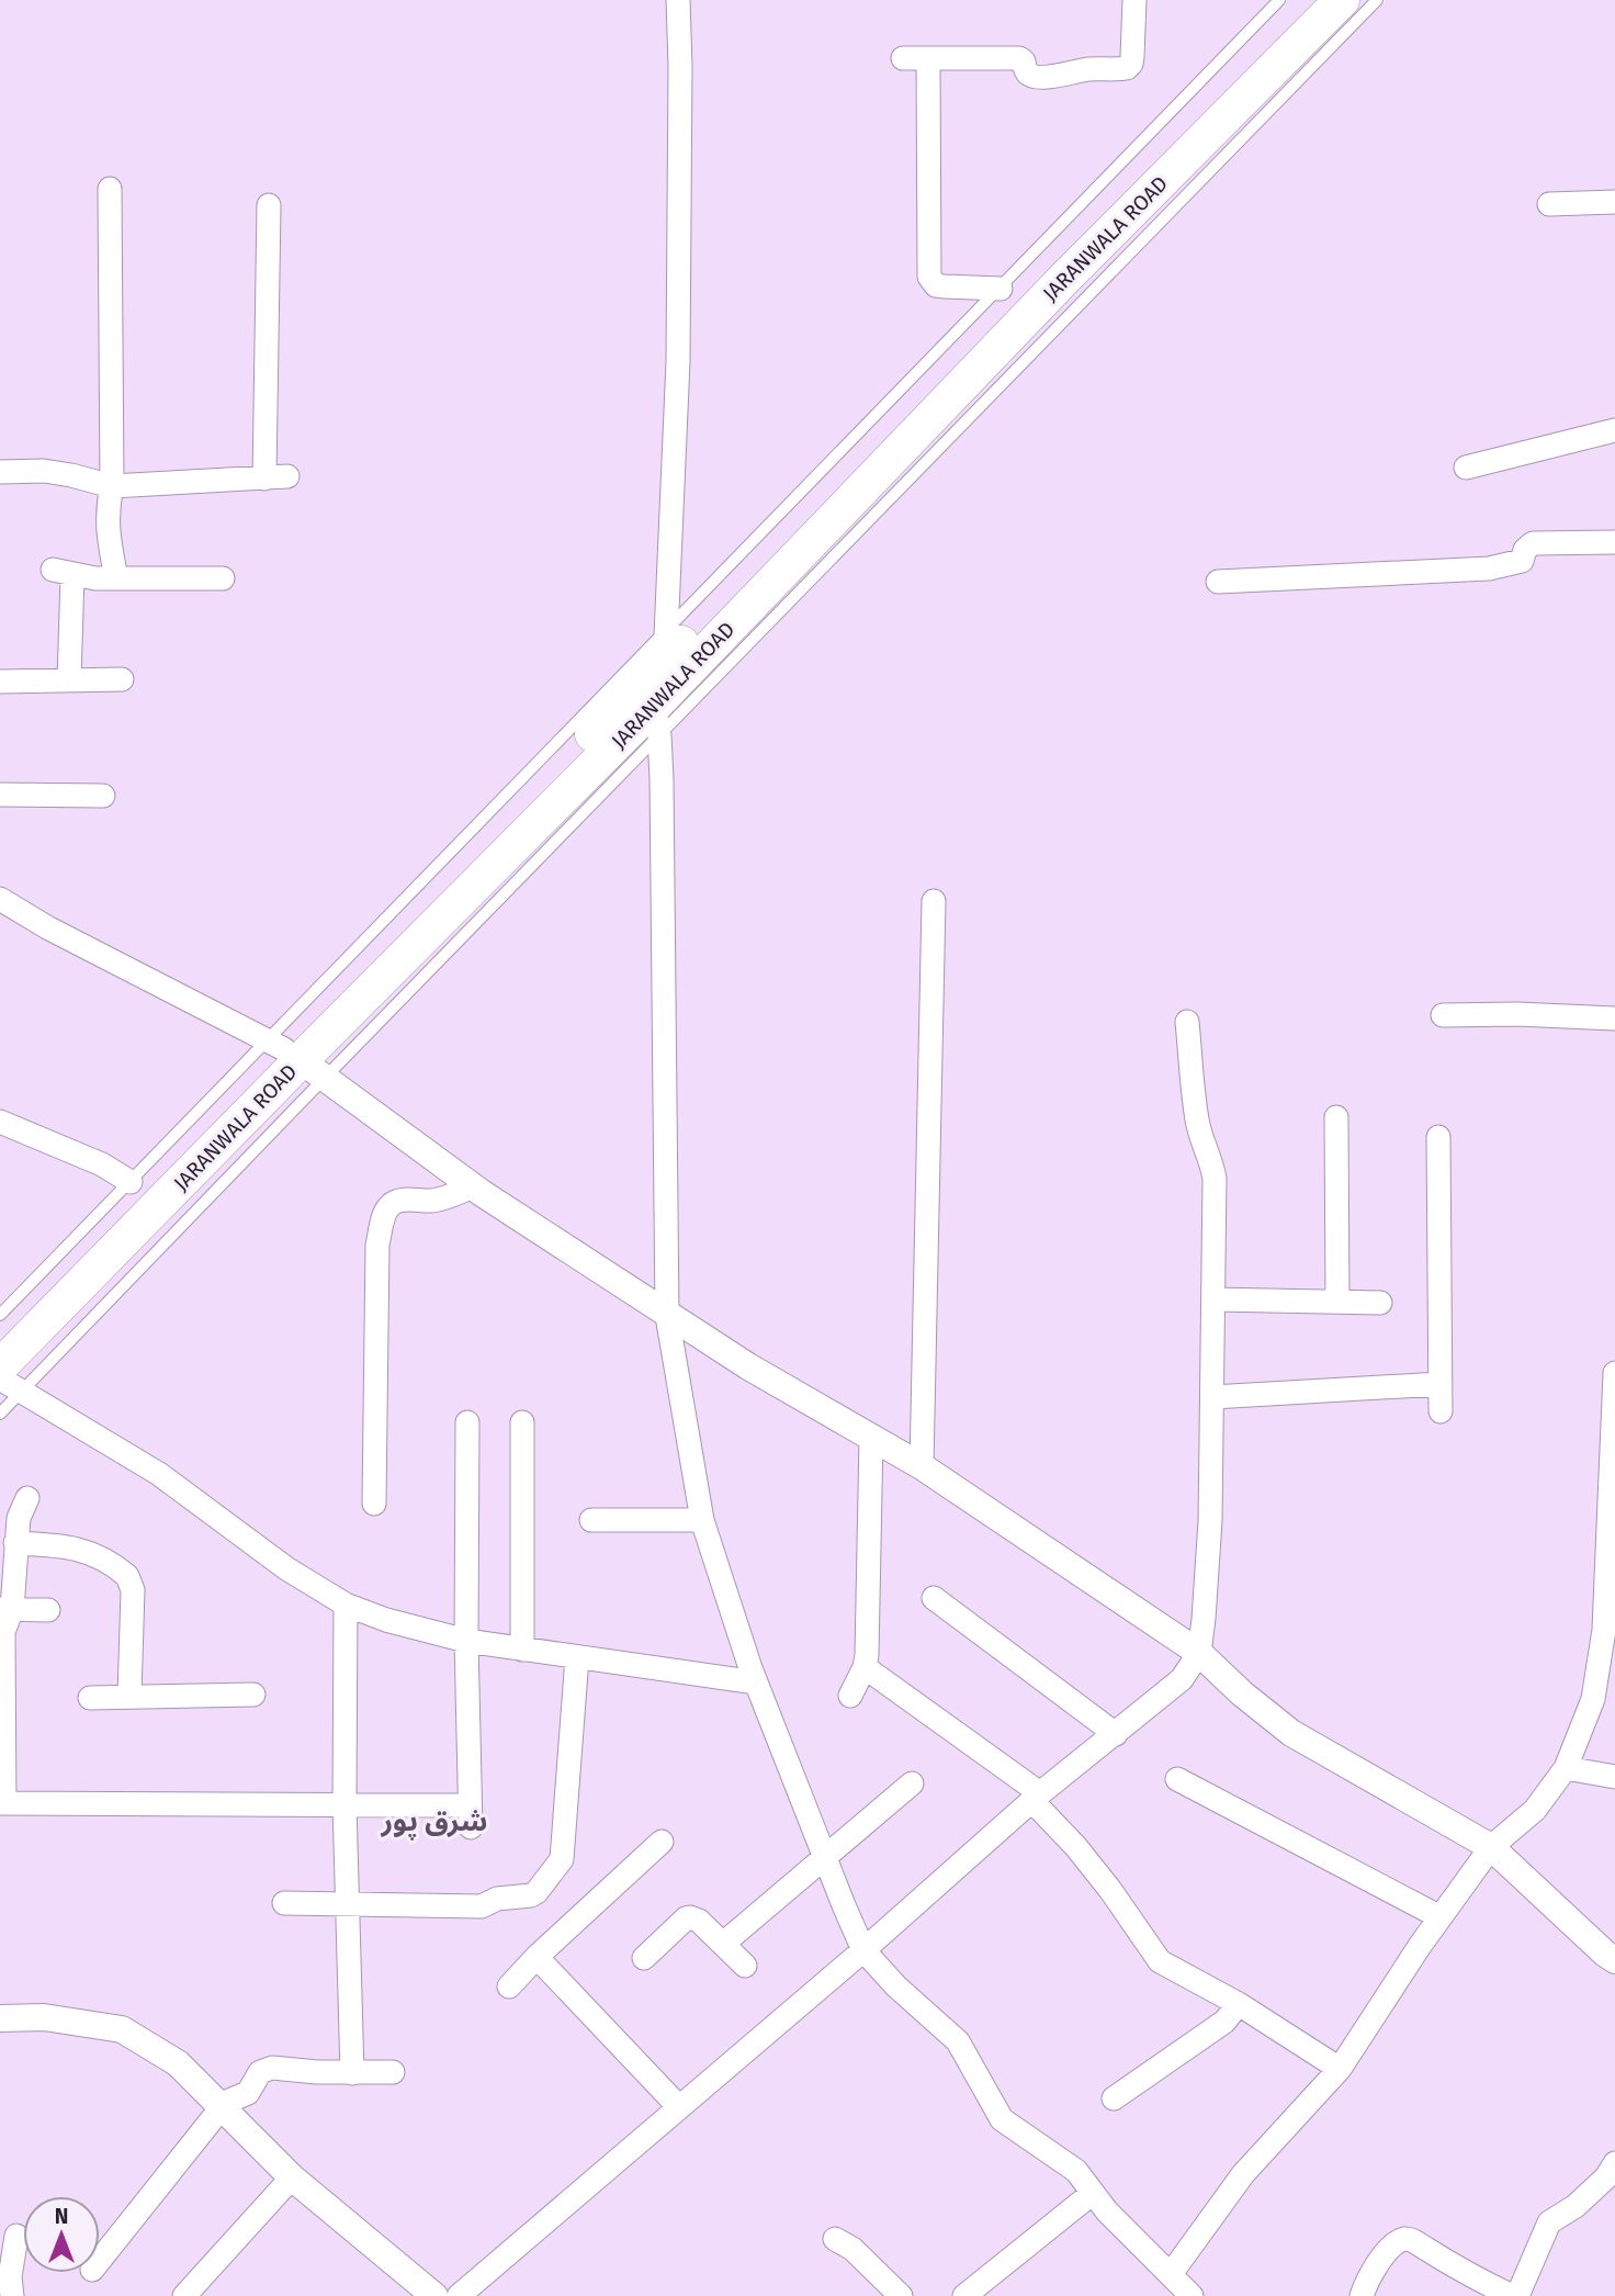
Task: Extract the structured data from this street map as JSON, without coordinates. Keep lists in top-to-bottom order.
{
  "streets": {
    "main road": ["JARANWALA ROAD"]
  },
  "districts": ["شرق پور"],
  "north": "top"
}
